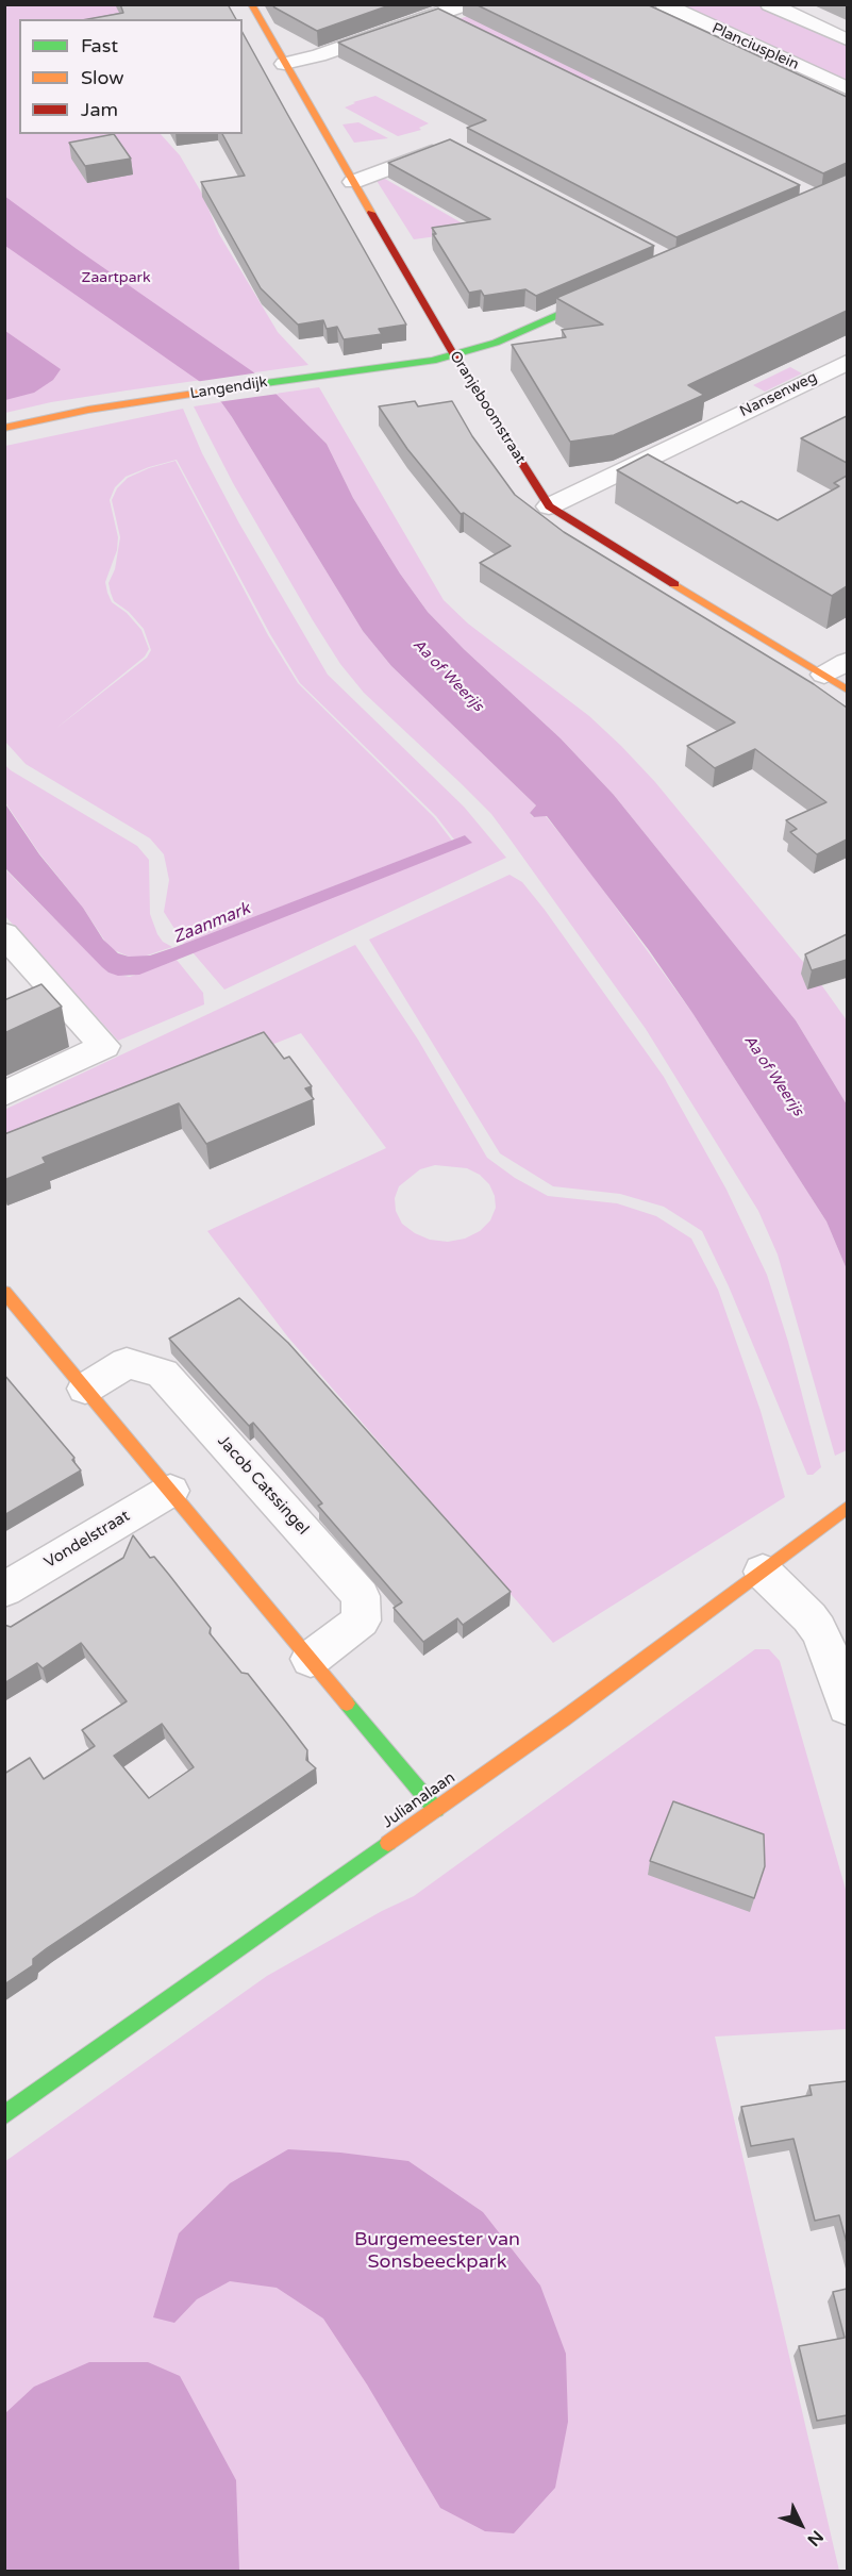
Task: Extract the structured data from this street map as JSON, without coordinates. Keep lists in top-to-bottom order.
{
  "streets": {
    "street": [
      "Planciusplein",
      "Langendijk",
      "Nansenweg",
      "Oranjeboomstraat",
      "Jacob Catssingel",
      "Vondelstraat",
      "Julianalaan"
    ]
  },
  "crossings": [
    ["Langendijk", "Oranjeboomstraat"],
    ["Nansenweg", "Oranjeboomstraat"]
  ],
  "water": ["Aa of Weerijs", "Zaanmark"],
  "parks": ["Zaartpark", "Burgemeester van Sonsbeeckpark"],
  "legend": ["Fast", "Slow", "Jam"],
  "north": "bottom right"
}
